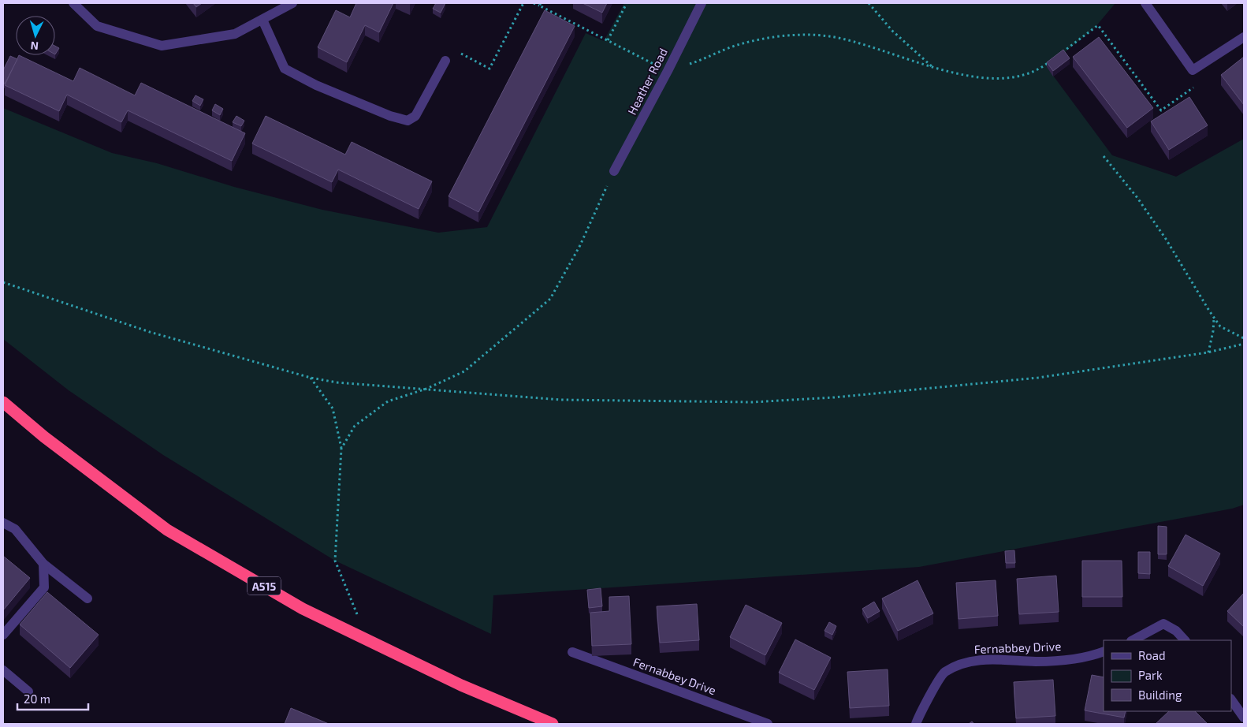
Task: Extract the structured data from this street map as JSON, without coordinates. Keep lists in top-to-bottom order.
{
  "streets": {
    "highway": ["A515"],
    "street": ["Heather Road", "Fernabbey Drive"]
  },
  "legend": ["Road", "Park", "Building"],
  "scale_bar": "20 m",
  "north": "bottom"
}
